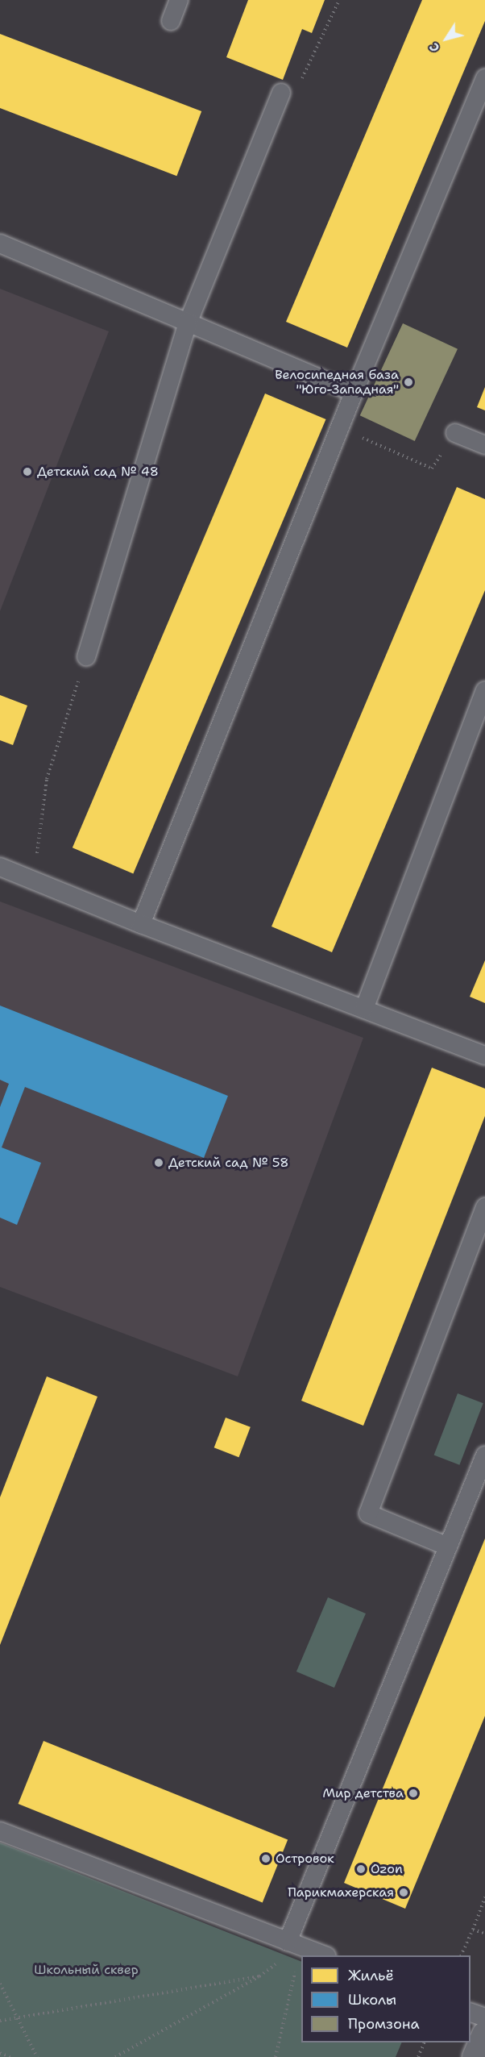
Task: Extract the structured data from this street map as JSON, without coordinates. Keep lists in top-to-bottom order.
{
  "parks": ["Школьный сквер"],
  "places": [
    "Велосипедная база \"Юго-Западная\"",
    "Детский сад № 48",
    "Детский сад № 58",
    "Мир детства",
    "Островок",
    "Ozon",
    "Парикмахерская"
  ],
  "legend": ["Жильё", "Школы", "Промзона"],
  "north": "bottom left"
}
